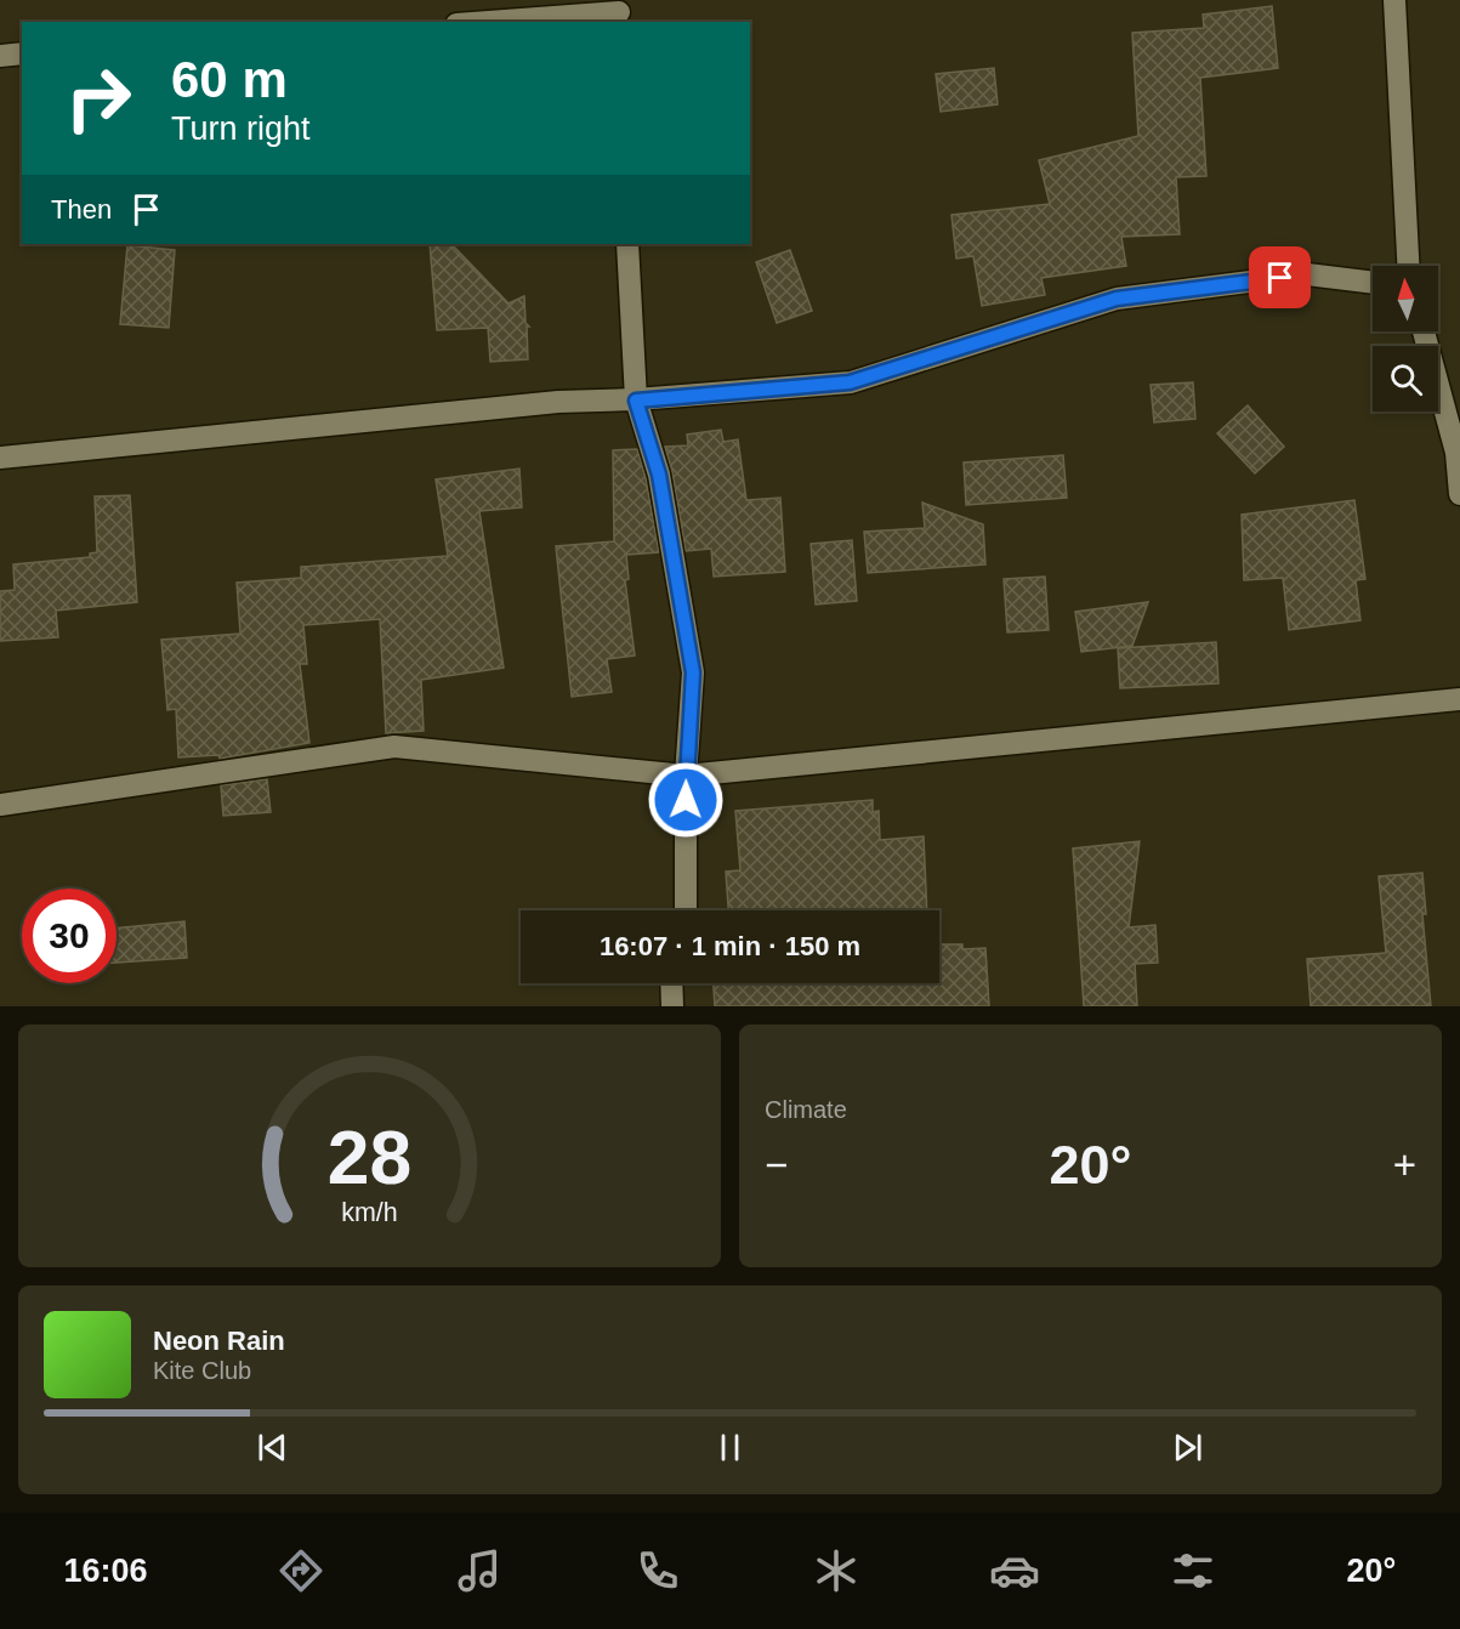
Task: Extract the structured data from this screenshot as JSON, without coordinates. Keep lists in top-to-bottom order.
{
  "north": "top",
  "page": {
    "turn": ["60 m", "Turn right"],
    "then": "Then",
    "limit": "30",
    "trip": "16:07 · 1 min · 150 m",
    "tile": "Climate",
    "heat": ["−", "20°", "+"],
    "song": ["Neon Rain", "Kite Club"],
    "tabs": ["16:06", "20°"],
    "gauge": ["28", "km/h"]
  }
}
